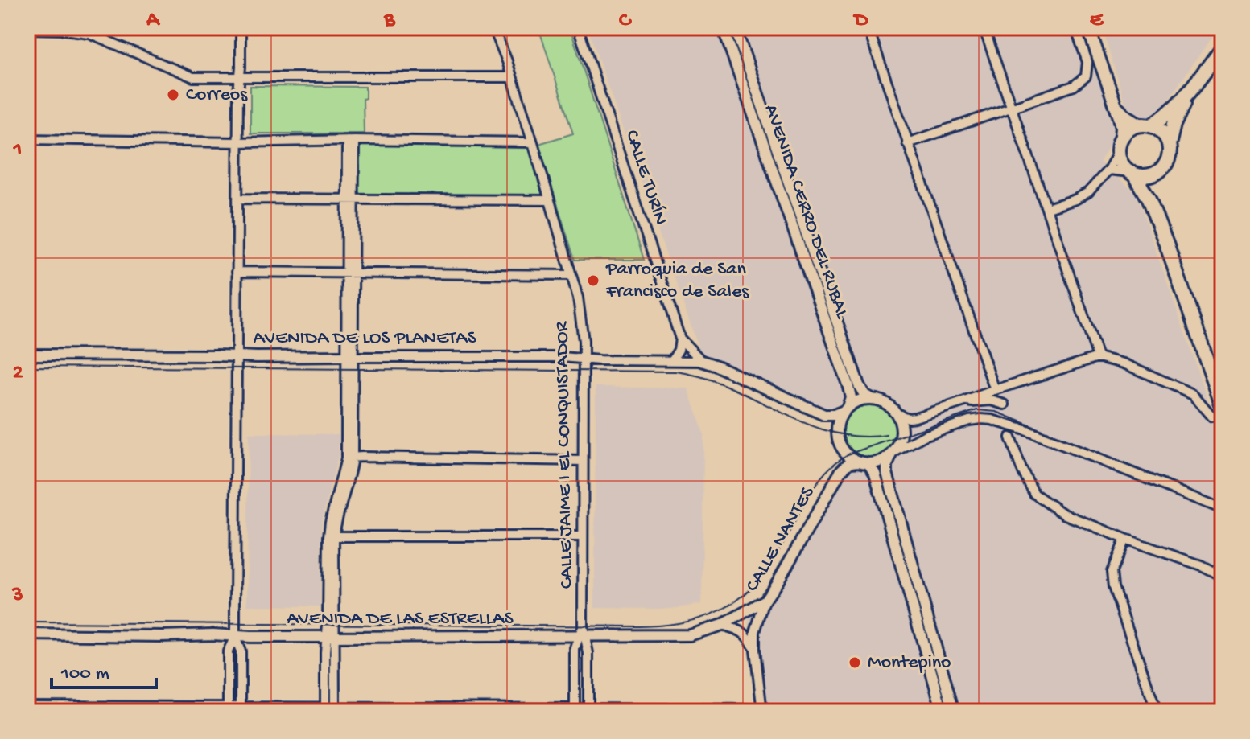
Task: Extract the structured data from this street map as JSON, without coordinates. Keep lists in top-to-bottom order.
{
  "streets": {
    "street": [
      "CALLE TURÍN",
      "AVENIDA CERRO DEL RUBAL",
      "AVENIDA DE LOS PLANETAS",
      "CALLE JAIME I EL CONQUISTADOR",
      "CALLE NANTES",
      "AVENIDA DE LAS ESTRELLAS"
    ]
  },
  "crossings": [
    ["CALLE TURÍN", "AVENIDA CERRO DEL RUBAL"],
    ["CALLE TURÍN", "AVENIDA DE LOS PLANETAS"],
    ["CALLE TURÍN", "CALLE NANTES"],
    ["AVENIDA CERRO DEL RUBAL", "CALLE NANTES"],
    ["AVENIDA DE LOS PLANETAS", "CALLE JAIME I EL CONQUISTADOR"],
    ["CALLE JAIME I EL CONQUISTADOR", "AVENIDA DE LAS ESTRELLAS"],
    ["CALLE NANTES", "AVENIDA DE LAS ESTRELLAS"]
  ],
  "places": ["Correos", "Parroquia de San Francisco de Sales", "Montepino"],
  "scale_bar": "100 m",
  "grid": {
    "columns": [
      "A",
      "B",
      "C",
      "D",
      "E"
    ],
    "rows": ["1", "2", "3"]
  }
}
